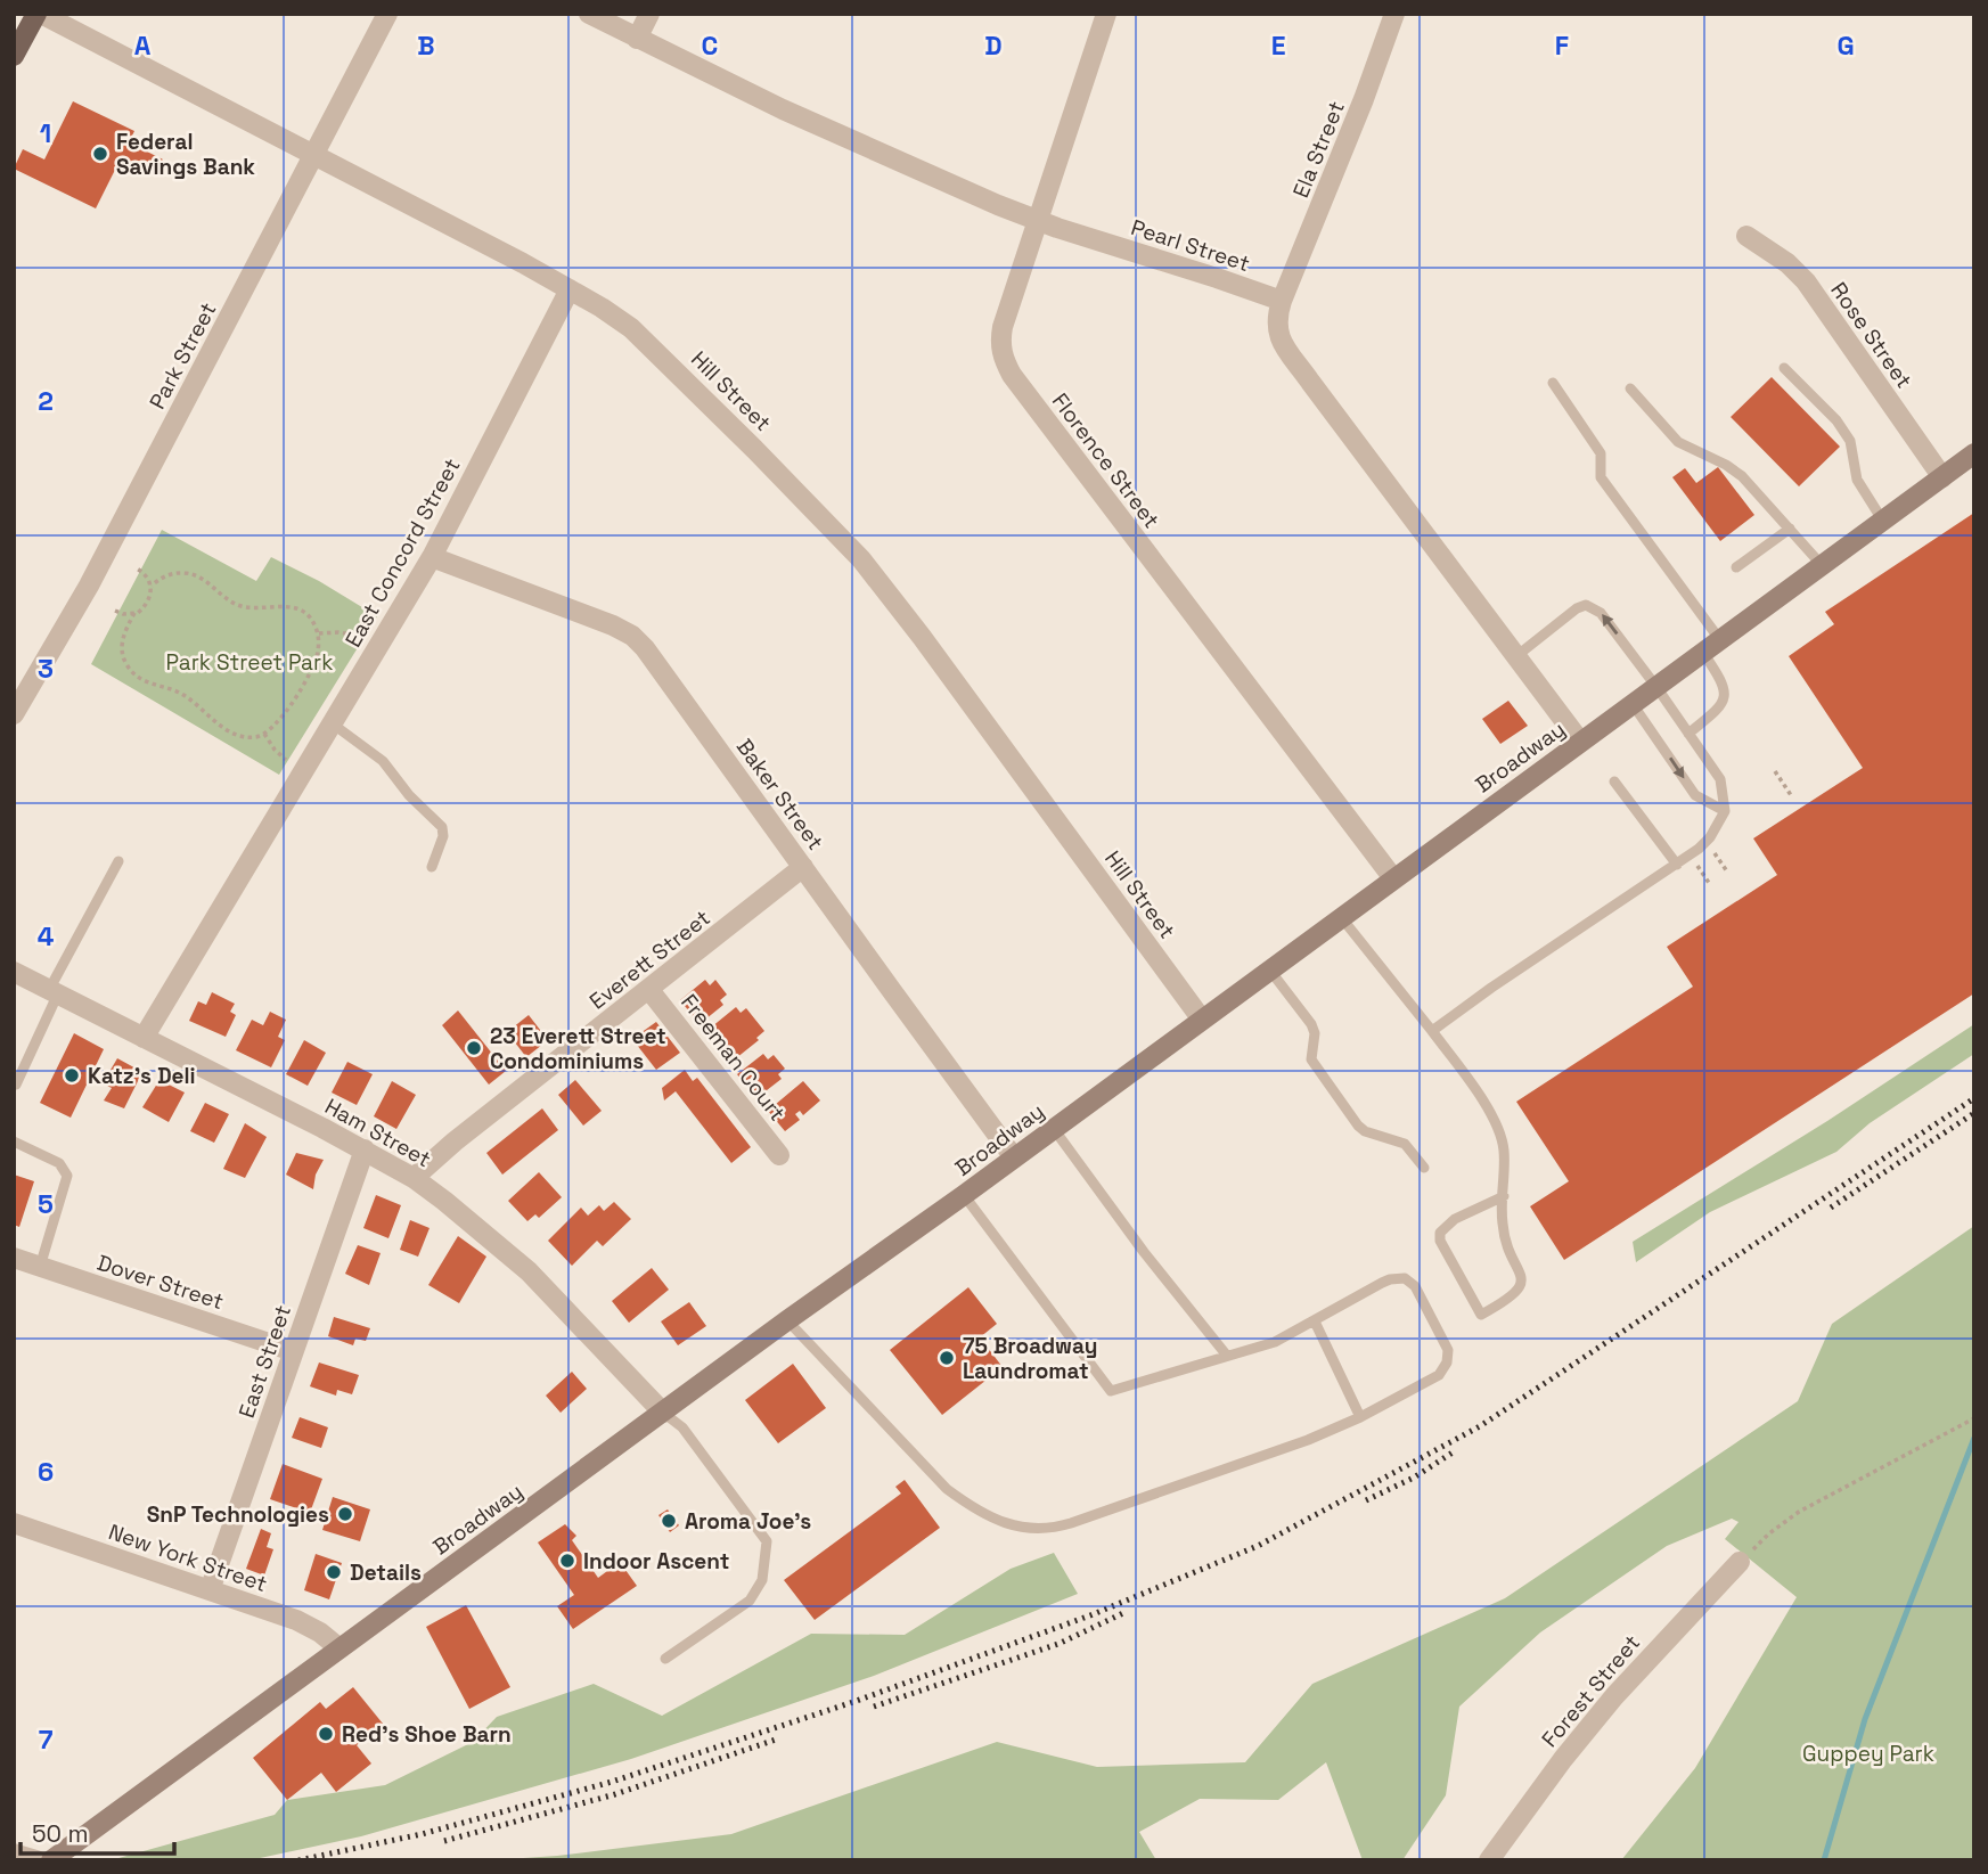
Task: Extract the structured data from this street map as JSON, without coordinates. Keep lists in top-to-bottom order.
{
  "streets": {
    "street": [
      "Ela Street",
      "Pearl Street",
      "Rose Street",
      "Park Street",
      "Hill Street",
      "Florence Street",
      "East Concord Street",
      "Broadway",
      "Baker Street",
      "Everett Street",
      "Freeman Court",
      "Ham Street",
      "Dover Street",
      "East Street",
      "New York Street",
      "Forest Street"
    ]
  },
  "crossings": [
    ["Ela Street", "Pearl Street"],
    ["Pearl Street", "Florence Street"],
    ["Rose Street", "Broadway"],
    ["Park Street", "Hill Street"],
    ["Hill Street", "East Concord Street"],
    ["Hill Street", "Broadway"],
    ["Florence Street", "Broadway"],
    ["East Concord Street", "Baker Street"],
    ["East Concord Street", "Ham Street"],
    ["Broadway", "Baker Street"],
    ["Broadway", "Ham Street"],
    ["Broadway", "New York Street"],
    ["Baker Street", "Everett Street"],
    ["Everett Street", "Freeman Court"],
    ["Everett Street", "Ham Street"],
    ["Ham Street", "East Street"],
    ["Dover Street", "East Street"],
    ["East Street", "New York Street"]
  ],
  "parks": ["Park Street Park", "Guppey Park"],
  "places": [
    "Federal Savings Bank",
    "23 Everett Street Condominiums",
    "Katz's Deli",
    "75 Broadway Laundromat",
    "SnP Technologies",
    "Aroma Joe's",
    "Indoor Ascent",
    "Details",
    "Red's Shoe Barn"
  ],
  "scale_bar": "50 m",
  "grid": {
    "columns": [
      "A",
      "B",
      "C",
      "D",
      "E",
      "F",
      "G"
    ],
    "rows": [
      "1",
      "2",
      "3",
      "4",
      "5",
      "6",
      "7"
    ]
  }
}
